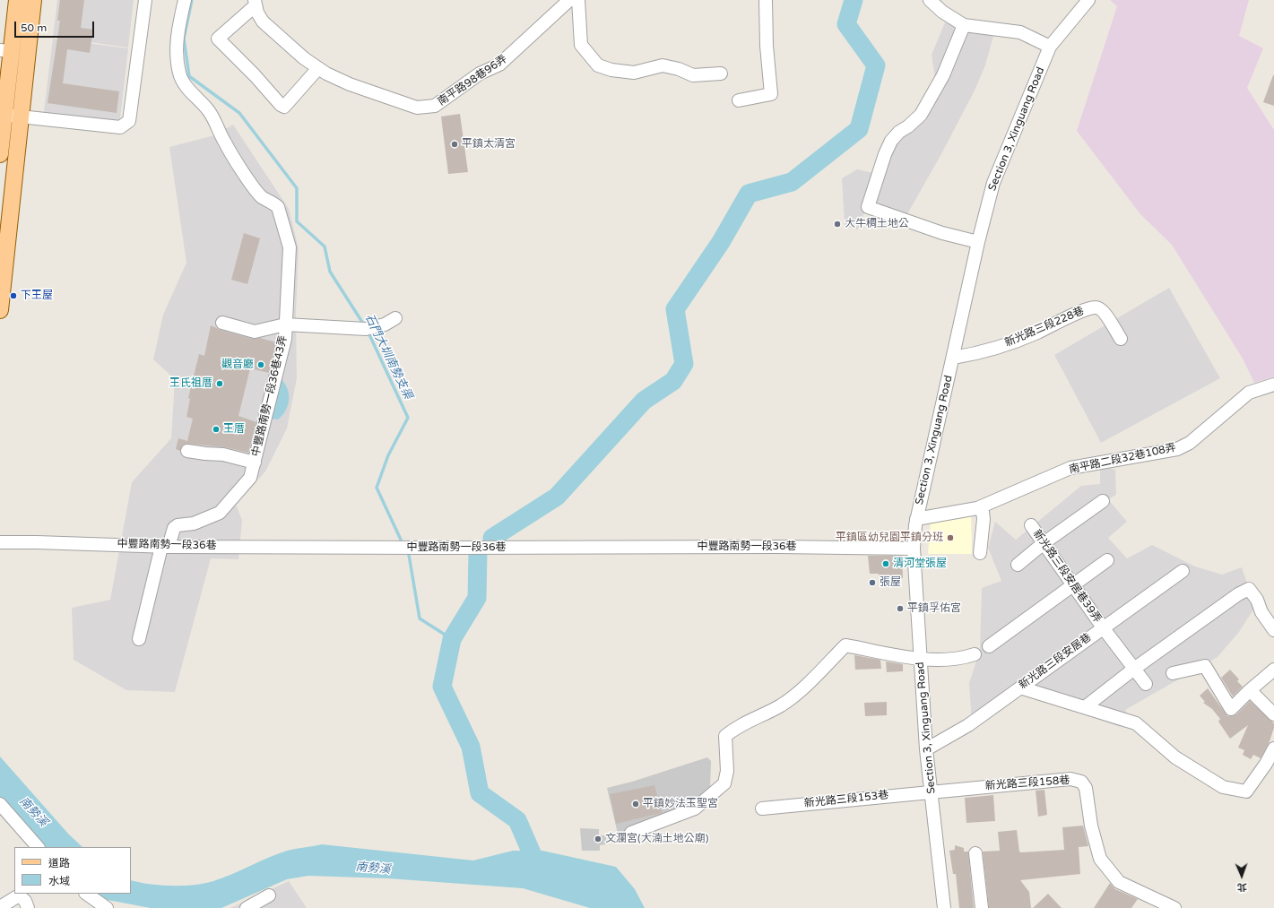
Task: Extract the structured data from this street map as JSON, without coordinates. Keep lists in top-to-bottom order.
{
  "streets": {
    "street": [
      "南平路98巷96弄",
      "Section 3, Xinguang Road",
      "新光路三段228巷",
      "中豐路南勢一段36巷43弄",
      "南平路二段32巷108弄",
      "中豐路南勢一段36巷",
      "新光路三段安居巷39弄",
      "新光路三段安居巷",
      "新光路三段158巷",
      "新光路三段153巷"
    ]
  },
  "crossings": [
    ["Section 3, Xinguang Road", "新光路三段228巷"],
    ["Section 3, Xinguang Road", "南平路二段32巷108弄"],
    ["Section 3, Xinguang Road", "中豐路南勢一段36巷"],
    ["Section 3, Xinguang Road", "新光路三段安居巷"],
    ["Section 3, Xinguang Road", "新光路三段158巷"],
    ["Section 3, Xinguang Road", "新光路三段153巷"],
    ["中豐路南勢一段36巷43弄", "中豐路南勢一段36巷"],
    ["新光路三段安居巷39弄", "新光路三段安居巷"],
    ["新光路三段158巷", "新光路三段153巷"]
  ],
  "water": ["石門大圳南勢支渠", "南勢溪"],
  "places": [
    "平鎮太清宮",
    "大牛稠土地公",
    "下王屋",
    "觀音廳",
    "王氏祖厝",
    "王厝",
    "平鎮區幼兒園平鎮分班",
    "清河堂張屋",
    "張屋",
    "平鎮孚佑宮",
    "平鎮妙法玉聖宮",
    "文瀾宮(大湳土地公廟)"
  ],
  "legend": ["道路", "水域"],
  "scale_bar": "50 m",
  "north": "bottom"
}
